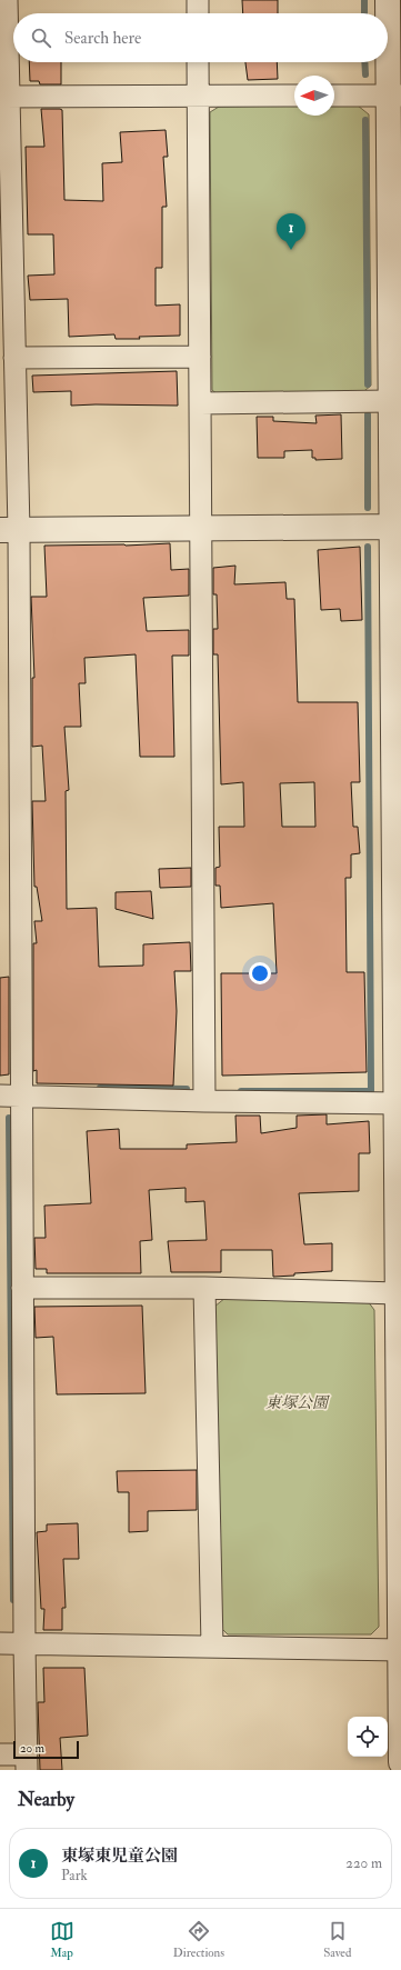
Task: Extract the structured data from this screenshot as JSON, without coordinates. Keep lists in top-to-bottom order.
{
  "parks": ["東塚公園"],
  "scale_bar": "20 m",
  "north": "left",
  "page": {
    "search": "Search here",
    "pins": "1",
    "scale": "20 m",
    "heading": "Nearby",
    "list": [
      {
        "mark": "1",
        "name": "東塚東児童公園",
        "note": "Park",
        "value": "220 m"
      }
    ],
    "nav": ["Map", "Directions", "Saved"]
  }
}
